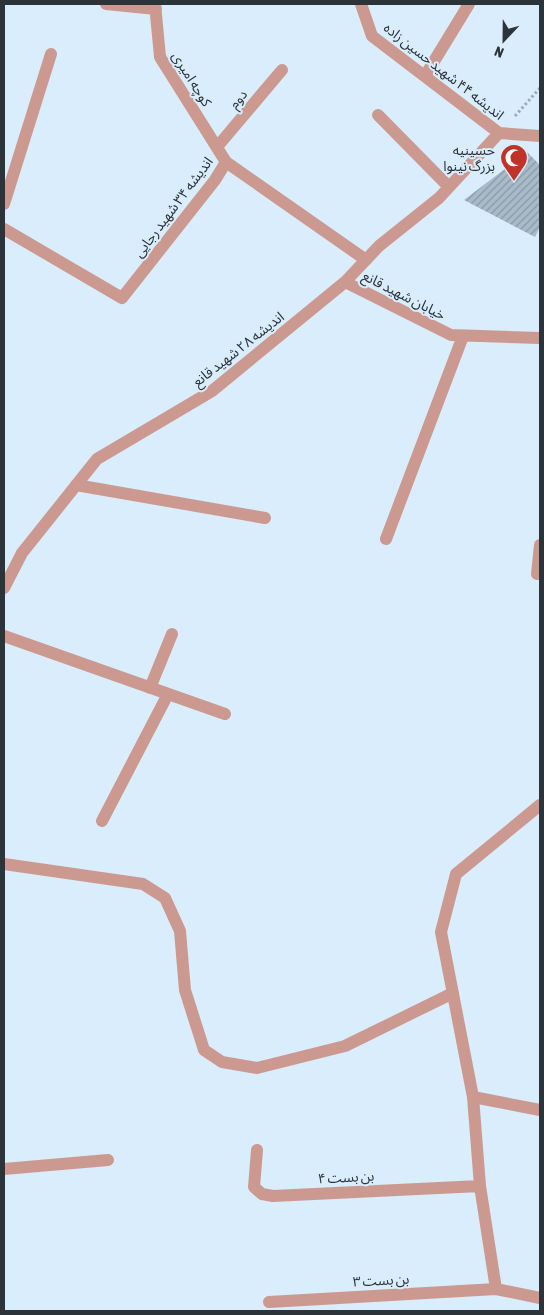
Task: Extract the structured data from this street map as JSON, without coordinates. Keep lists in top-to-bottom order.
{
  "streets": {
    "street": [
      "اندیشه ۴۴ شهید حسین زاده",
      "کوچه امیری",
      "دوم",
      "اندیشه ۳۴ شهید رجایی",
      "خیابان شهید قانع",
      "اندیشه ۲۸ شهید قانع",
      "بن بست ۴",
      "بن بست ۳"
    ]
  },
  "crossings": [
    ["اندیشه ۴۴ شهید حسین زاده", "اندیشه ۲۸ شهید قانع"],
    ["کوچه امیری", "دوم"],
    ["کوچه امیری", "اندیشه ۳۴ شهید رجایی"],
    ["اندیشه ۳۴ شهید رجایی", "اندیشه ۲۸ شهید قانع"],
    ["خیابان شهید قانع", "اندیشه ۲۸ شهید قانع"]
  ],
  "places": {
    "mosque": ["حسینیه بزرگ نینوا"]
  },
  "north": "bottom"
}
